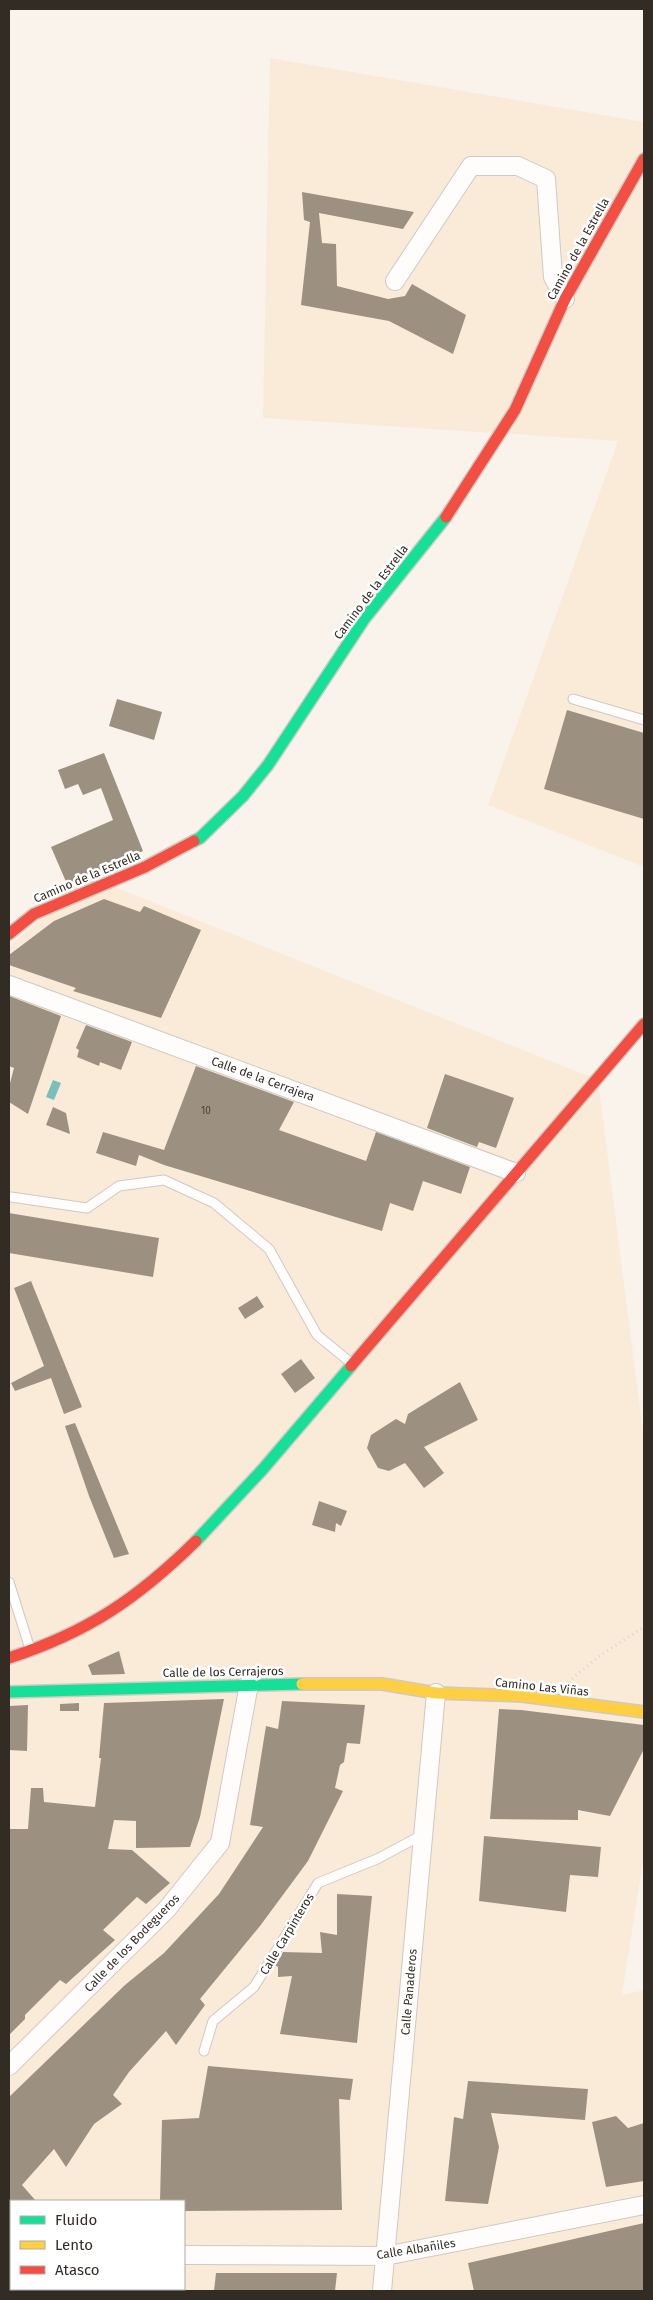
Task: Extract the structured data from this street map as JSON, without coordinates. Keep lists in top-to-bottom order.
{
  "streets": {
    "main road": ["Camino de la Estrella", "Calle de los Cerrajeros", "Camino Las Viñas"],
    "street": [
      "Calle de la Cerrajera",
      "Calle de los Bodegueros",
      "Calle Panaderos",
      "Calle Albañiles"
    ],
    "lane": ["Calle Carpinteros"]
  },
  "crossings": [
    ["Calle de los Cerrajeros", "Camino Las Viñas"],
    ["Calle de los Cerrajeros", "Calle de los Bodegueros"],
    ["Calle de los Cerrajeros", "Calle Panaderos"],
    ["Camino Las Viñas", "Calle Panaderos"],
    ["Calle Carpinteros", "Calle Panaderos"],
    ["Calle Panaderos", "Calle Albañiles"]
  ],
  "house_numbers": ["10"],
  "legend": ["Fluido", "Lento", "Atasco"]
}
